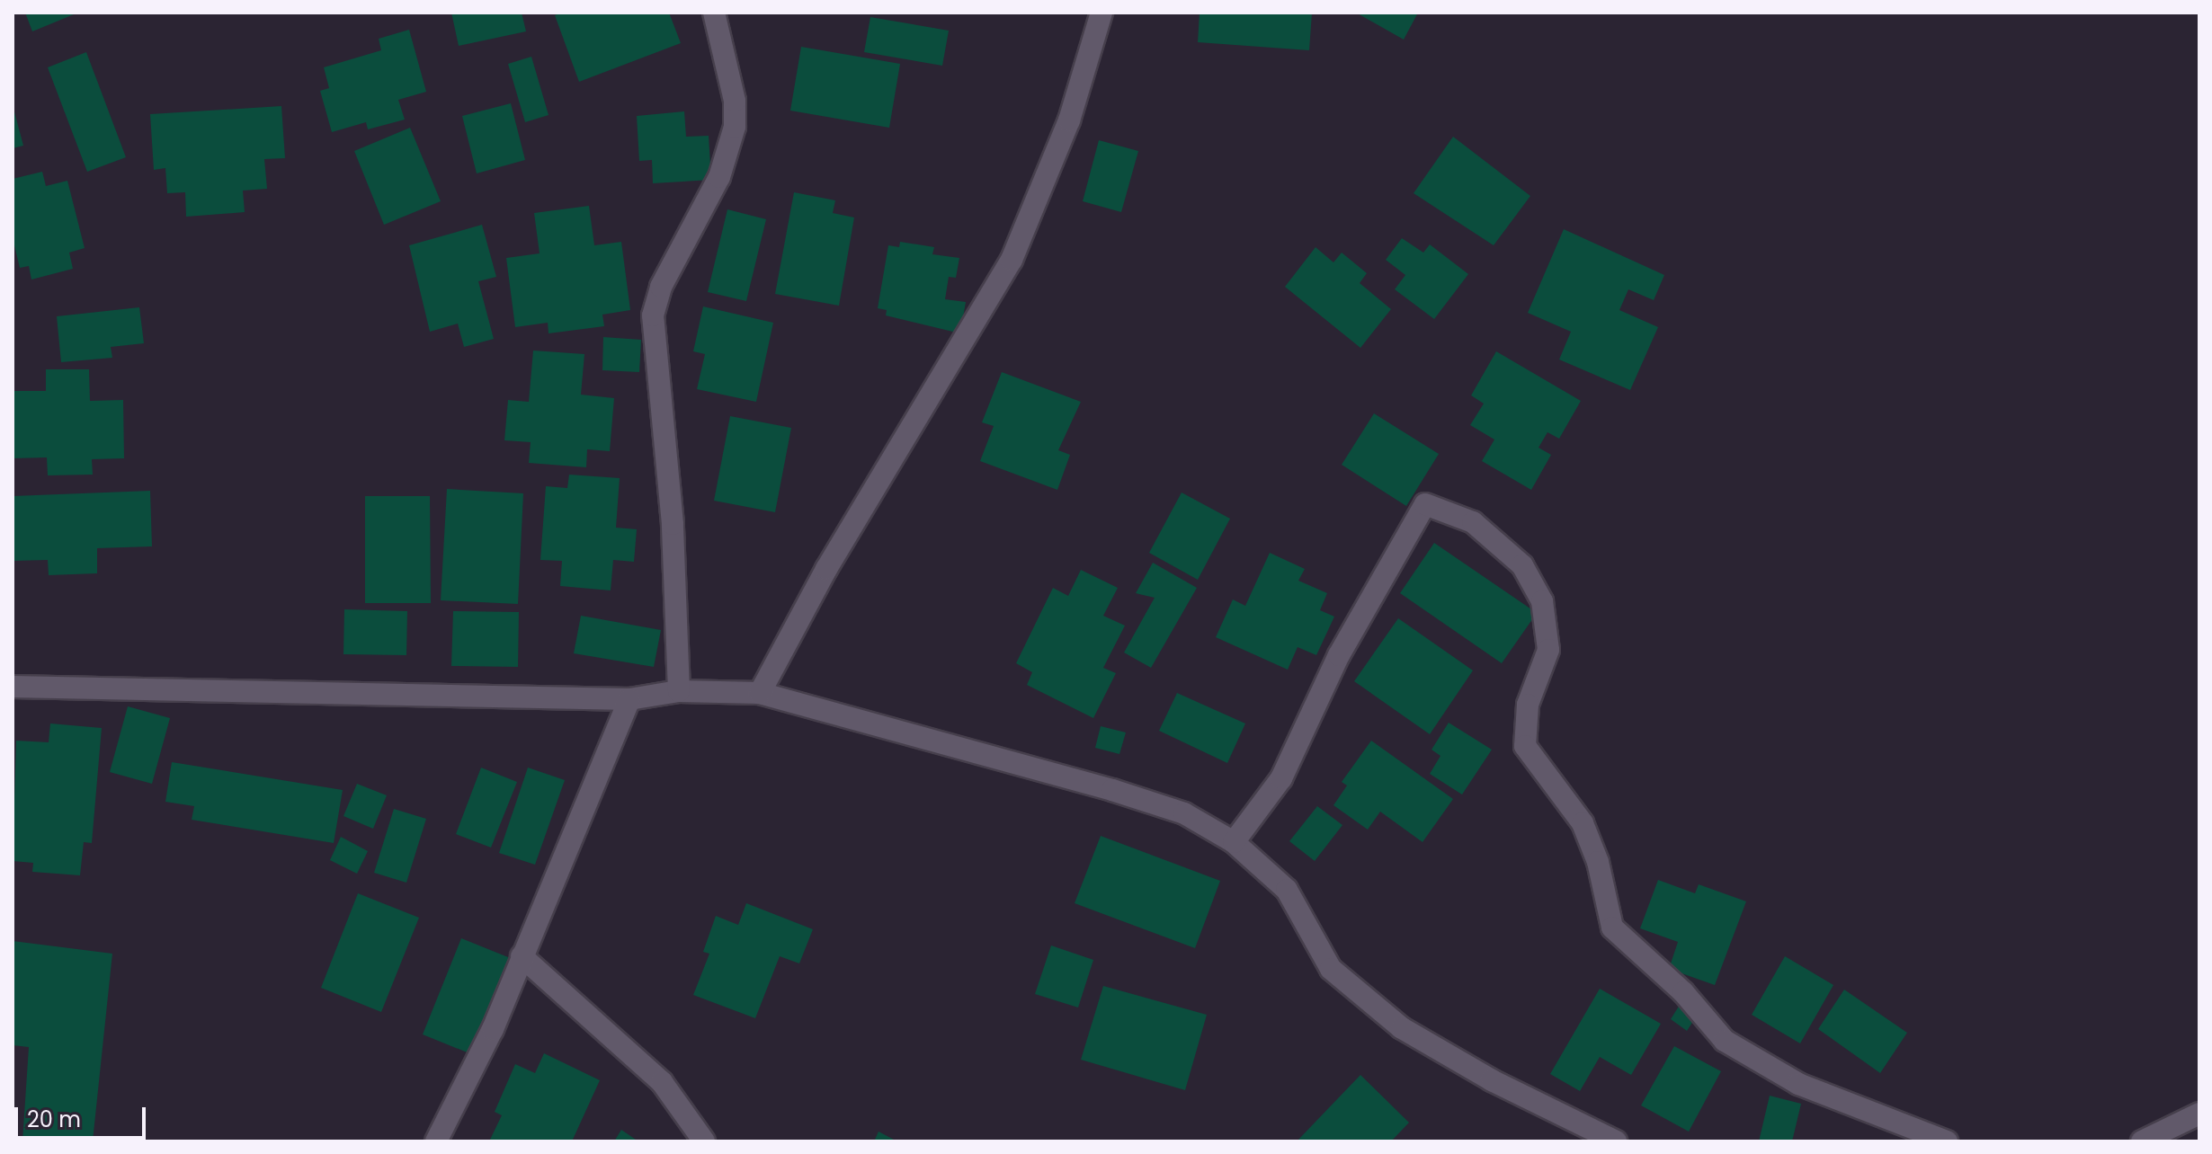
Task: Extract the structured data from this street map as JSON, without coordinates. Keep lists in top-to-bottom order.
{
  "scale_bar": "20 m"
}
